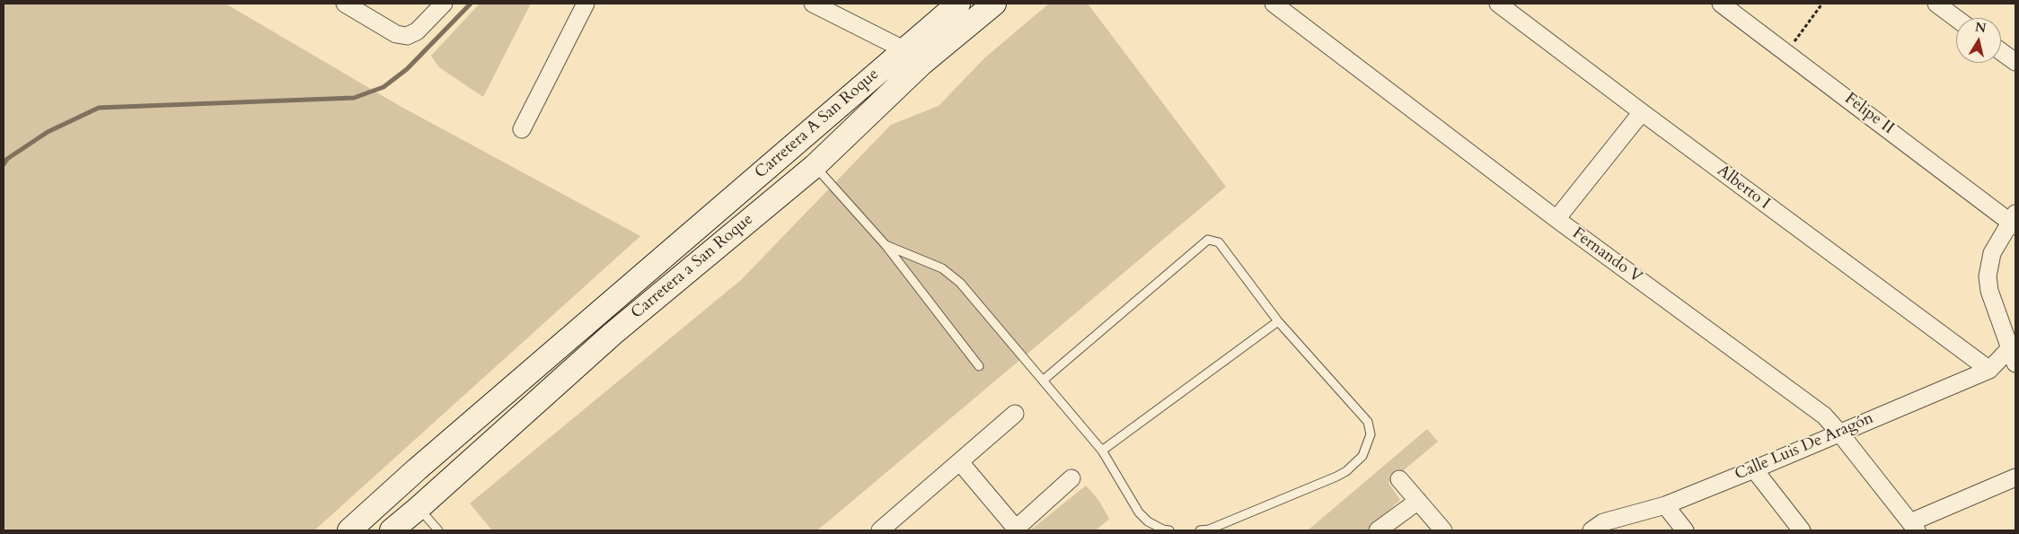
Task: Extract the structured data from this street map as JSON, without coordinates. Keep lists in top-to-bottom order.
{
  "streets": {
    "main road": ["Carretera A San Roque", "Carretera a San Roque"],
    "street": [
      "Felipe II",
      "Alberto I",
      "Fernando V",
      "Calle Luis De Aragón"
    ]
  },
  "crossings": [
    ["Carretera A San Roque", "Carretera a San Roque"],
    ["Alberto I", "Calle Luis De Aragón"],
    ["Fernando V", "Calle Luis De Aragón"]
  ],
  "north": "top"
}
